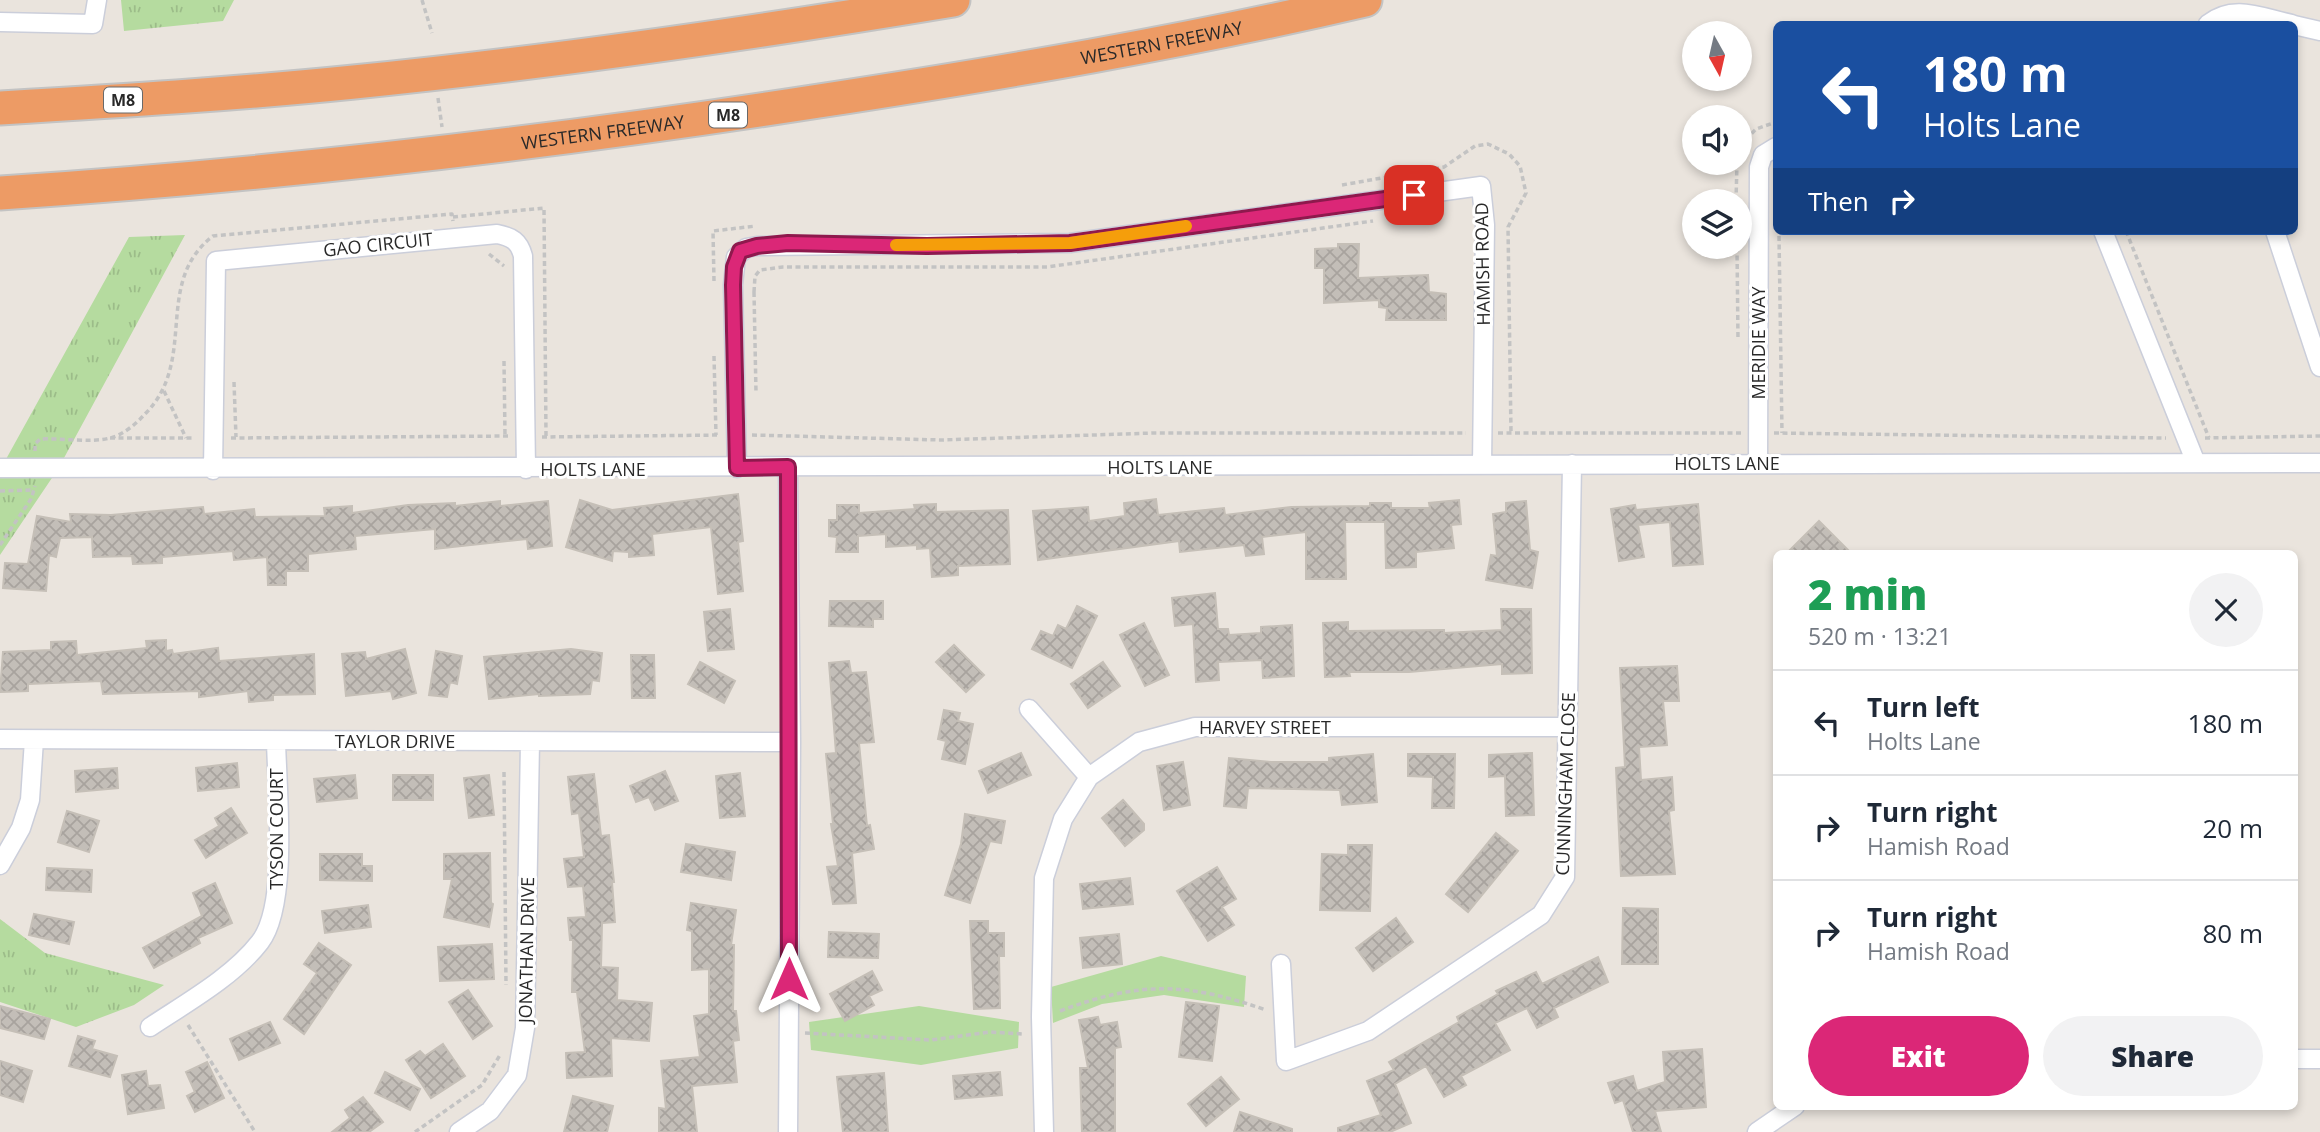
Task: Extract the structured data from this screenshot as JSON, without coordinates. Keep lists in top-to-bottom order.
{
  "streets": {
    "highway": ["WESTERN FREEWAY", "M8"],
    "street": [
      "GAO CIRCUIT",
      "HAMISH ROAD",
      "MERIDIE WAY",
      "HOLTS LANE",
      "HARVEY STREET",
      "TAYLOR DRIVE",
      "CUNNINGHAM CLOSE",
      "TYSON COURT",
      "JONATHAN DRIVE"
    ]
  },
  "crossings": [
    ["GAO CIRCUIT", "HOLTS LANE"],
    ["HAMISH ROAD", "HOLTS LANE"],
    ["MERIDIE WAY", "HOLTS LANE"],
    ["HOLTS LANE", "CUNNINGHAM CLOSE"],
    ["HARVEY STREET", "CUNNINGHAM CLOSE"],
    ["TAYLOR DRIVE", "TYSON COURT"],
    ["TAYLOR DRIVE", "JONATHAN DRIVE"]
  ],
  "north": "bottom",
  "page": {
    "turn": ["180 m", "Holts Lane"],
    "then": "Then",
    "heading": ["2 min", "520 m · 13:21"],
    "list": [
      {
        "name": "Turn left",
        "note": "Holts Lane",
        "value": "180 m"
      },
      {
        "name": "Turn right",
        "note": "Hamish Road",
        "value": "20 m"
      },
      {
        "name": "Turn right",
        "note": "Hamish Road",
        "value": "80 m"
      }
    ],
    "buttons": ["Exit", "Share"]
  }
}
